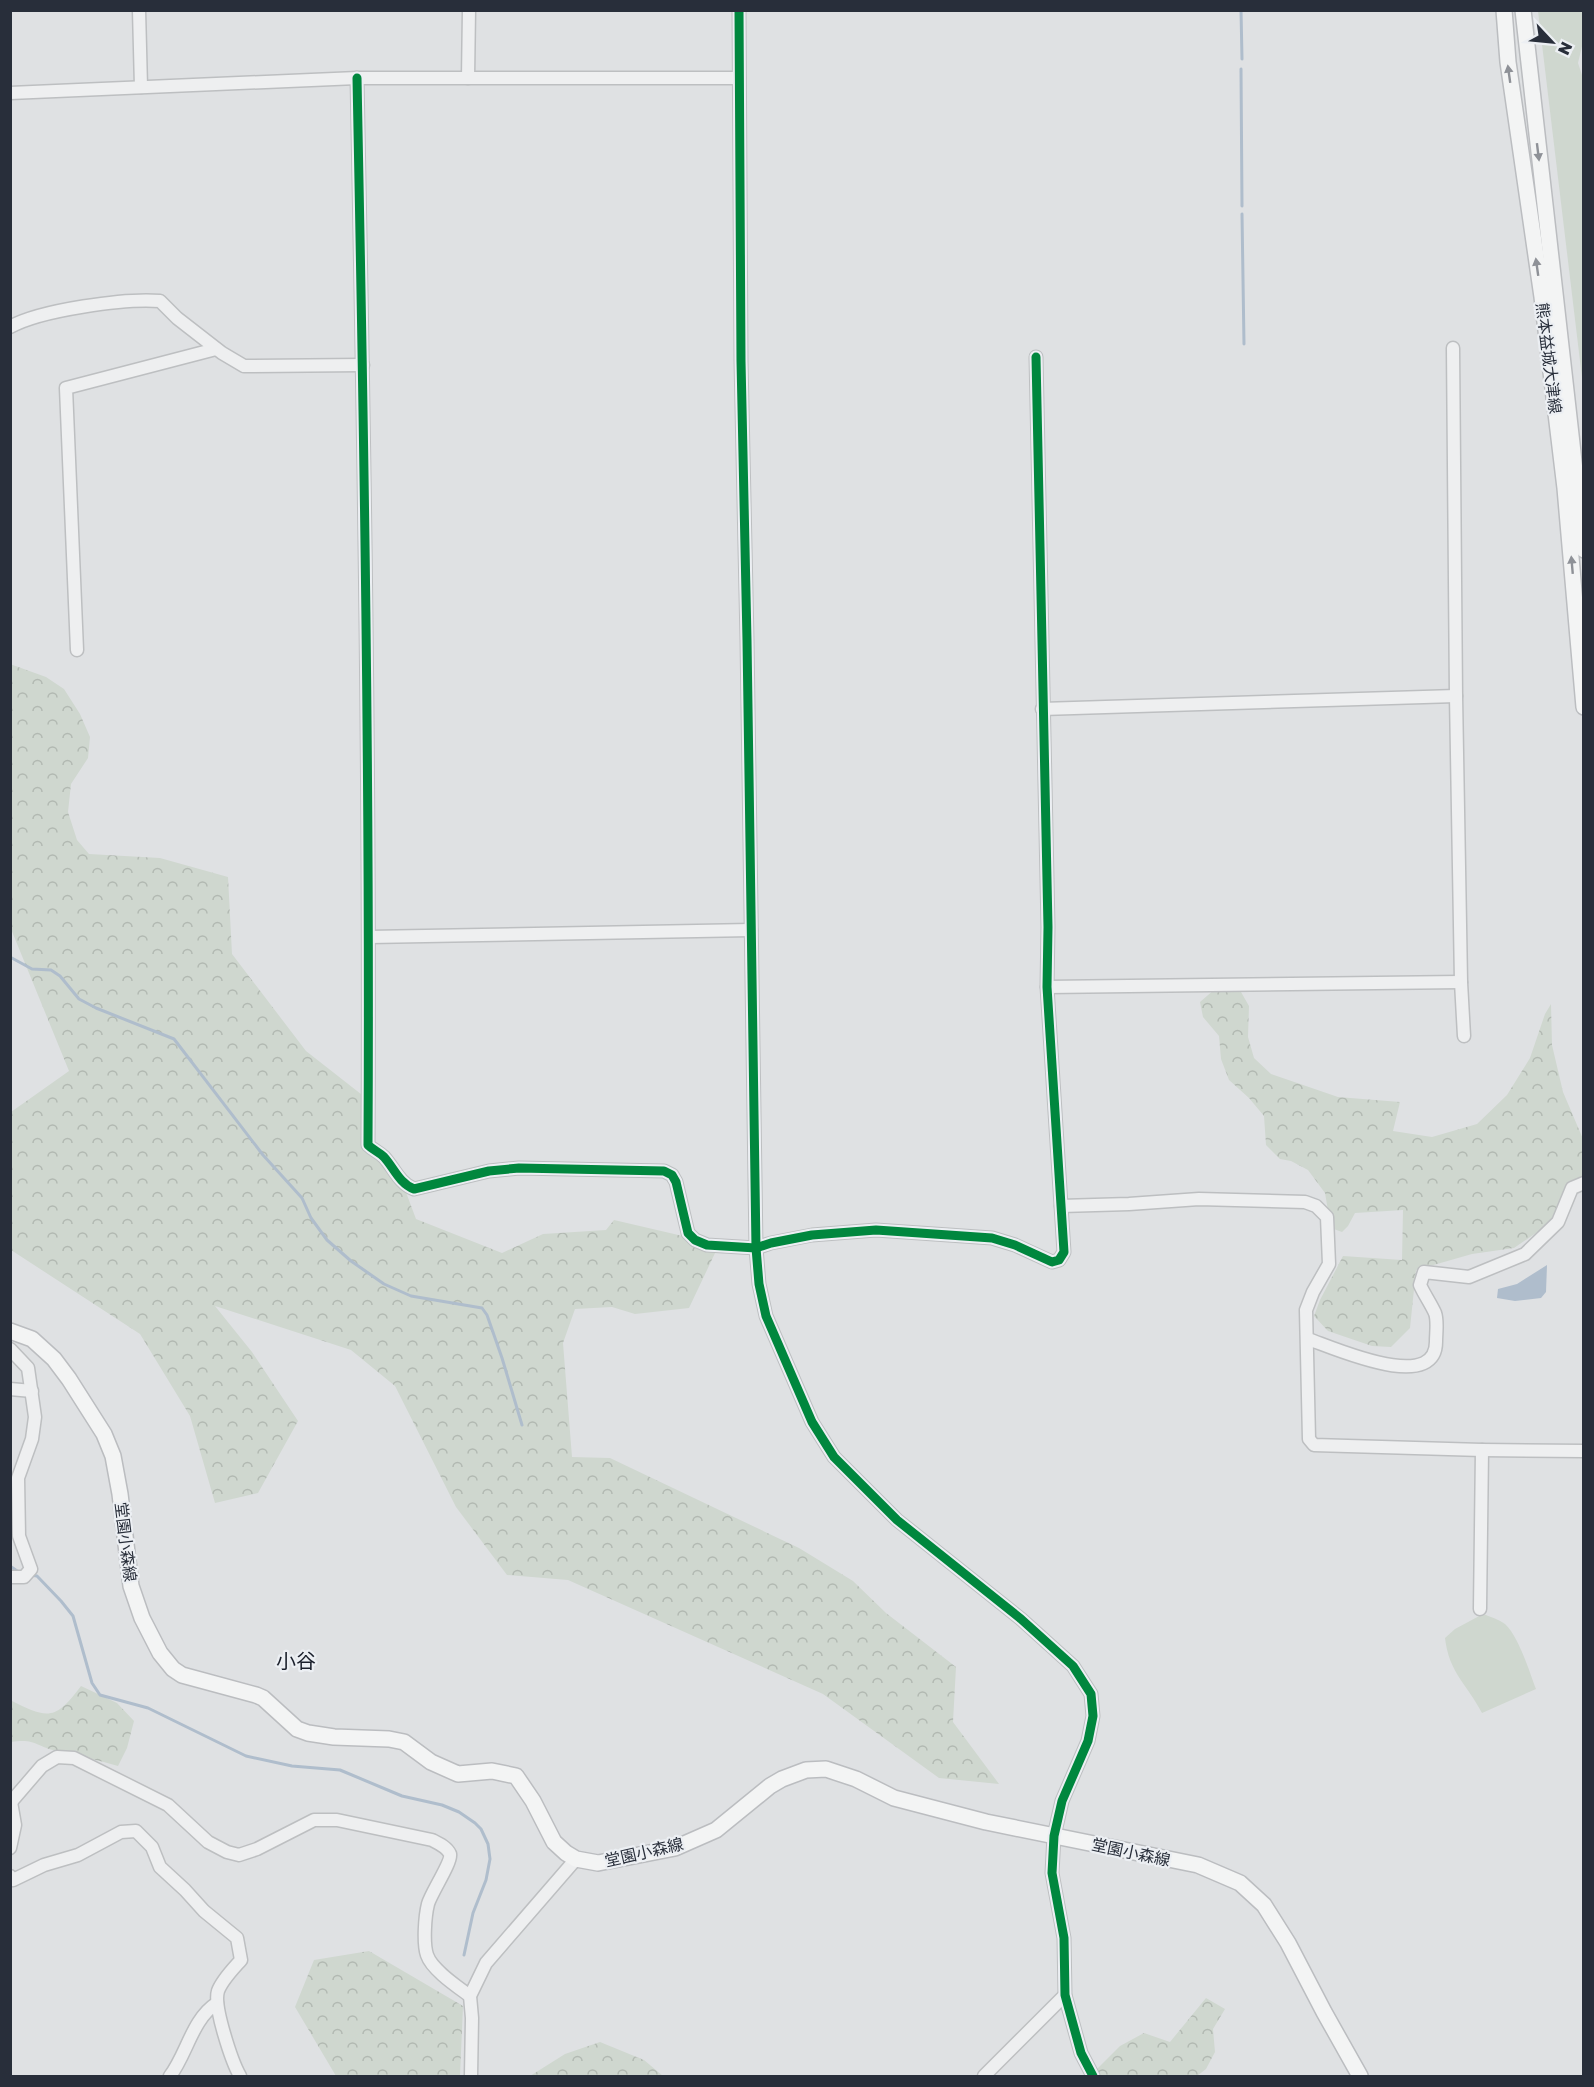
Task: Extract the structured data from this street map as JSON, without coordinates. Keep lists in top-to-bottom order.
{
  "streets": {
    "main road": ["熊本益城大津線", "堂園小森線"]
  },
  "districts": ["小谷"],
  "north": "bottom right"
}
